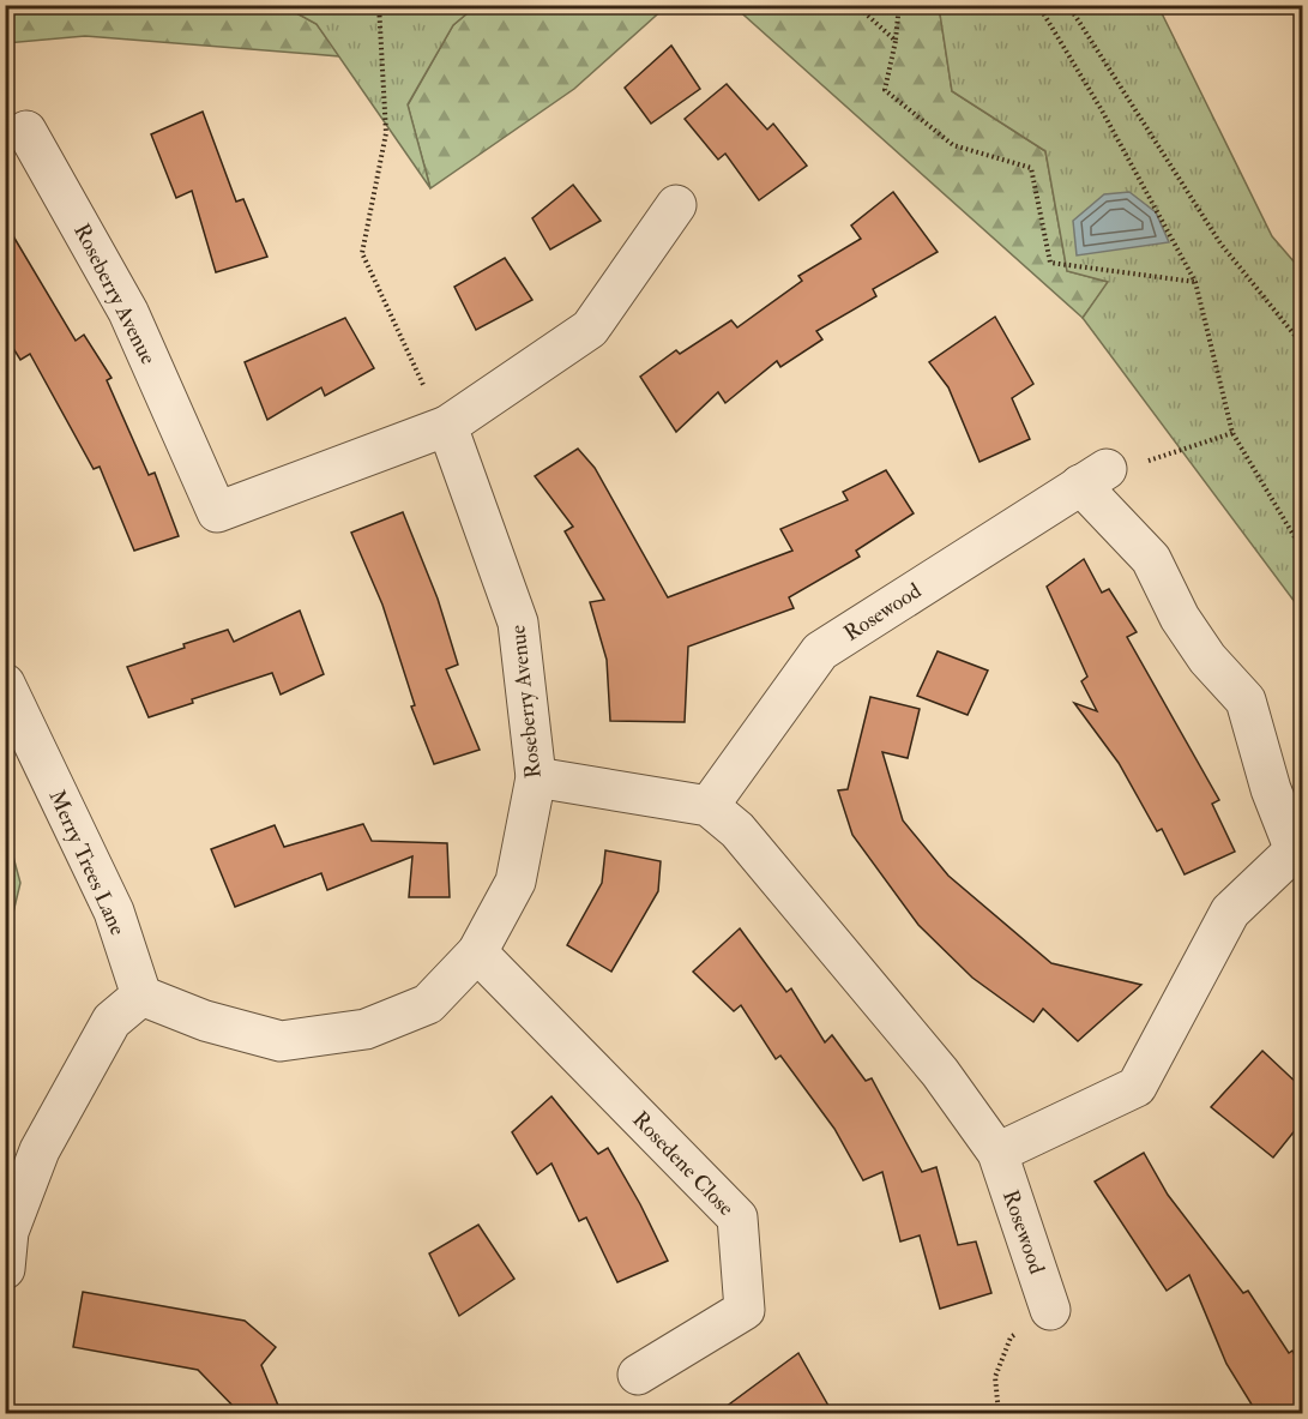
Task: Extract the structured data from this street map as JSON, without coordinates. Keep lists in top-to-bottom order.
{
  "streets": {
    "street": [
      "Roseberry Avenue",
      "Rosewood",
      "Merry Trees Lane",
      "Rosedene Close"
    ]
  },
  "crossings": [
    ["Roseberry Avenue", "Merry Trees Lane"],
    ["Roseberry Avenue", "Rosedene Close"]
  ]
}
